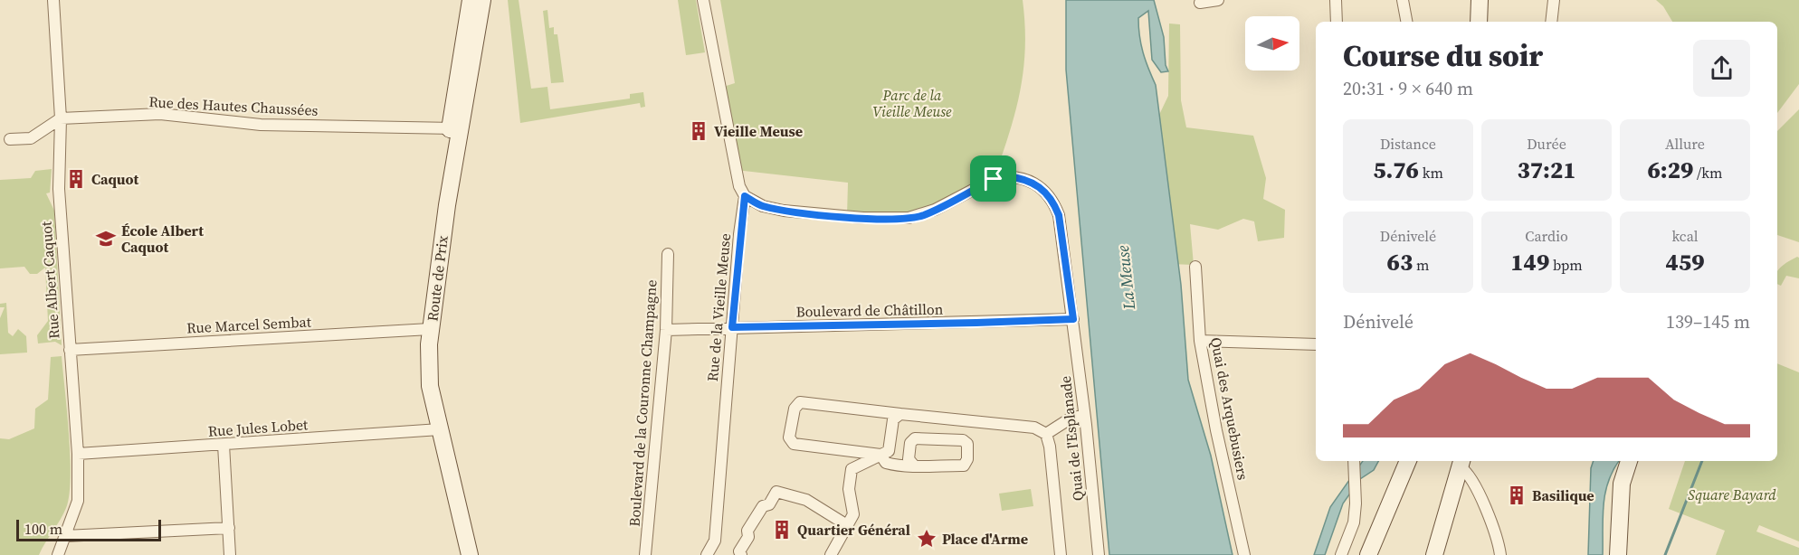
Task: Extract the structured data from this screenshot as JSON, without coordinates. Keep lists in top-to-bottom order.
{
  "streets": {
    "main road": ["Route de Prix"],
    "street": [
      "Rue des Hautes Chaussées",
      "Rue Albert Caquot",
      "Rue de la Vieille Meuse",
      "Boulevard de Châtillon",
      "Rue Marcel Sembat",
      "Boulevard de la Couronne Champagne",
      "Quai des Arquebusiers",
      "Rue Jules Lobet",
      "Quai de l'Esplanade"
    ]
  },
  "crossings": [
    ["Rue des Hautes Chaussées", "Route de Prix"],
    ["Rue des Hautes Chaussées", "Rue Albert Caquot"],
    ["Route de Prix", "Rue Marcel Sembat"],
    ["Route de Prix", "Rue Jules Lobet"],
    ["Rue Albert Caquot", "Rue Marcel Sembat"],
    ["Rue Albert Caquot", "Rue Jules Lobet"],
    ["Rue de la Vieille Meuse", "Boulevard de Châtillon"],
    ["Rue de la Vieille Meuse", "Quai de l'Esplanade"],
    ["Boulevard de Châtillon", "Boulevard de la Couronne Champagne"],
    ["Boulevard de Châtillon", "Quai de l'Esplanade"]
  ],
  "water": ["La Meuse"],
  "parks": ["Parc de la Vieille Meuse", "Square Bayard"],
  "places": {
    "building": [
      "Vieille Meuse",
      "Caquot",
      "Basilique",
      "Quartier Général"
    ],
    "school or university": ["École Albert Caquot"],
    "place": ["Place d'Arme"]
  },
  "scale_bar": "100 m",
  "north": "right",
  "page": {
    "heading": ["Course du soir", "20:31 · 9 × 640 m"],
    "stats": [
      ["Distance", "5.76 km"],
      ["Durée", "37:21"],
      ["Allure", "6:29 /km"],
      ["Dénivelé", "63 m"],
      ["Cardio", "149 bpm"],
      ["kcal", "459"]
    ],
    "chart": ["Dénivelé", "139–145 m"],
    "scale": "100 m"
  }
}
